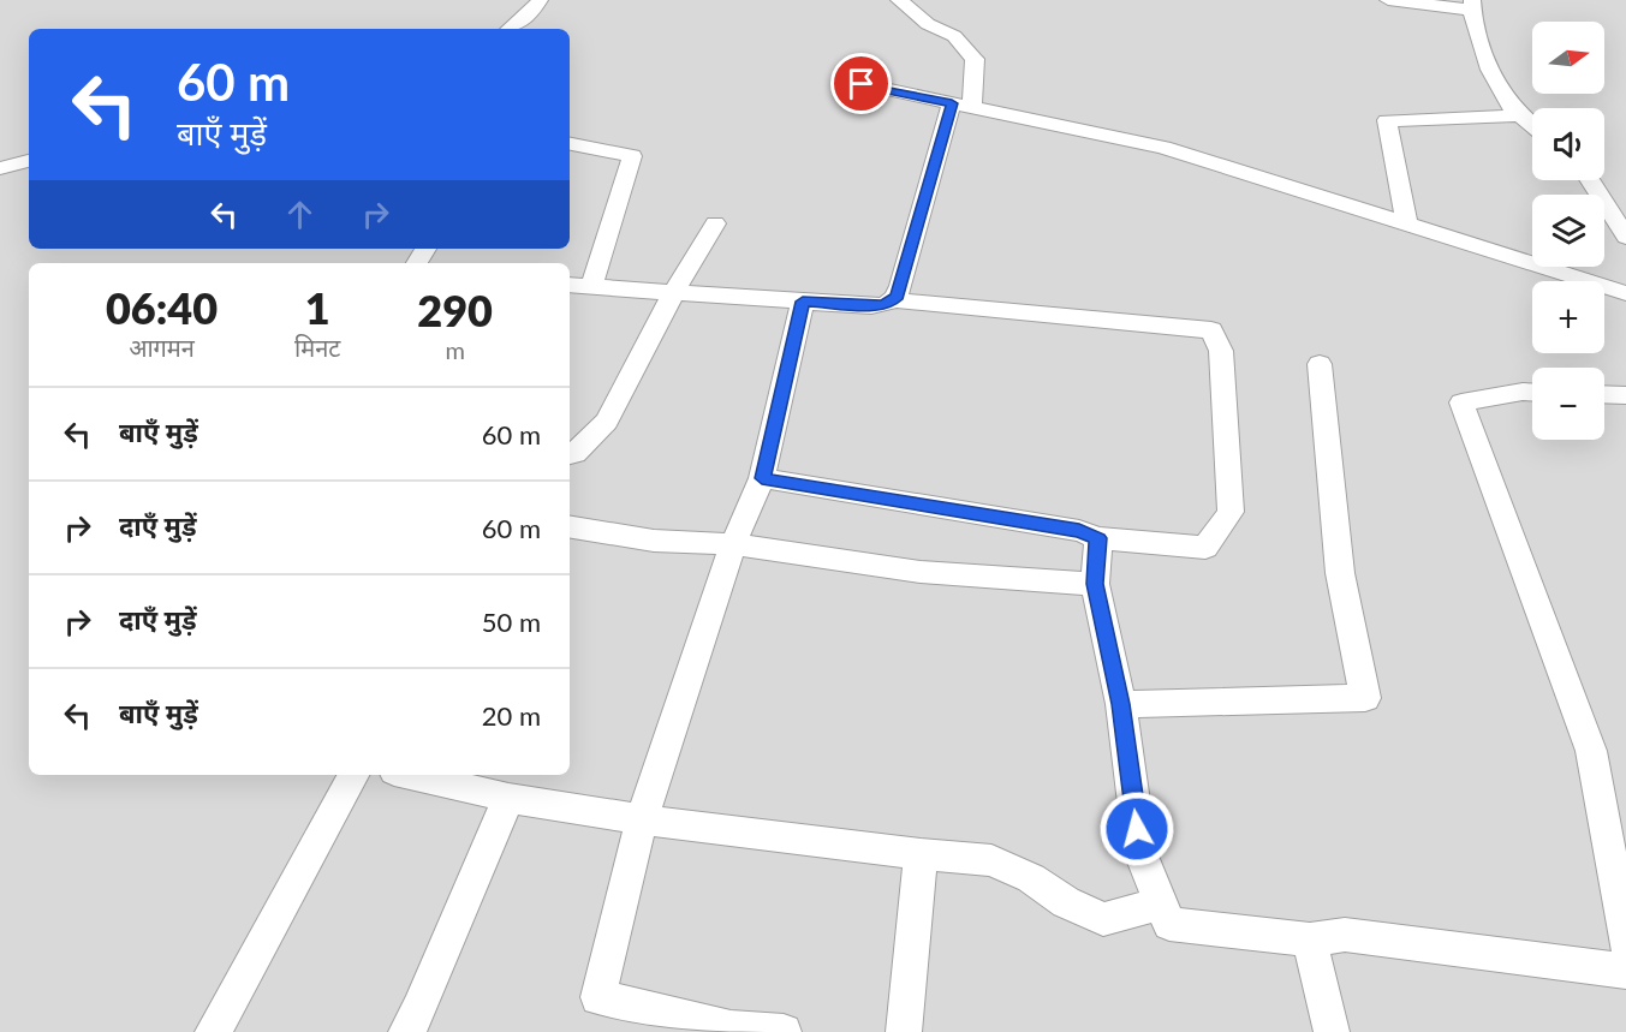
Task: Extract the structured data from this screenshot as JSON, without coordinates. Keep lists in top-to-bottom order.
{
  "north": "right",
  "page": {
    "map_buttons": ["+", "−"],
    "turn": ["60 m", "बाएँ मुड़ें"],
    "eta": [
      "06:40",
      "आगमन",
      "1",
      "मिनट",
      "290",
      "m"
    ],
    "list": [
      {
        "name": "बाएँ मुड़ें",
        "value": "60 m"
      },
      {
        "name": "दाएँ मुड़ें",
        "value": "60 m"
      },
      {
        "name": "दाएँ मुड़ें",
        "value": "50 m"
      },
      {
        "name": "बाएँ मुड़ें",
        "value": "20 m"
      }
    ]
  }
}
